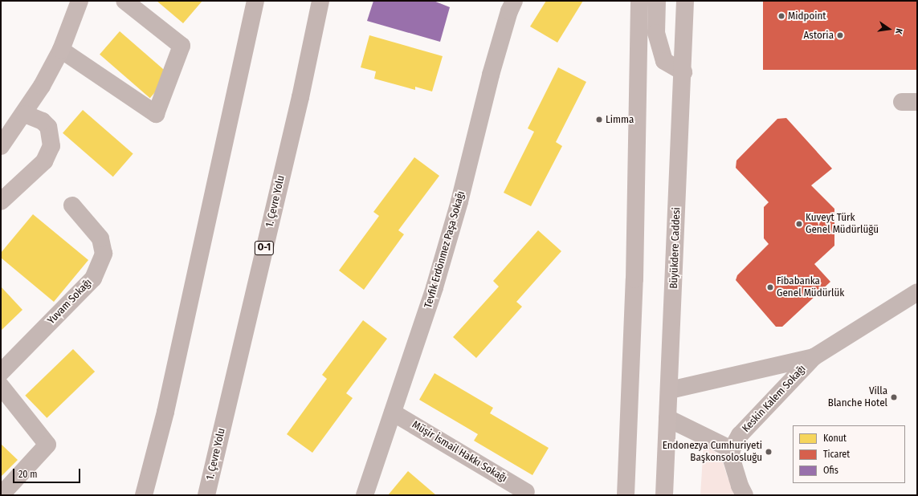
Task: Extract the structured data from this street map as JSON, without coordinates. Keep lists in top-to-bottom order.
{
  "streets": {
    "highway": ["1. Çevre Yolu", "O-1"],
    "main road": ["Büyükdere Caddesi"],
    "street": [
      "Tevfik Erdönmez Paşa Sokağı",
      "Yuvam Sokağı",
      "Keskin Kalem Sokağı",
      "Müşir İsmail Hakkı Sokağı"
    ]
  },
  "crossings": [
    ["Büyükdere Caddesi", "Keskin Kalem Sokağı"],
    ["Tevfik Erdönmez Paşa Sokağı", "Müşir İsmail Hakkı Sokağı"]
  ],
  "places": [
    "Midpoint",
    "Astoria",
    "Limma",
    "Kuveyt Türk Genel Müdürlüğü",
    "Fibabanka Genel Müdürlük",
    "Villa Blanche Hotel",
    "Endonezya Cumhuriyeti Başkonsolosluğu"
  ],
  "legend": ["Konut", "Ticaret", "Ofis"],
  "scale_bar": "20 m",
  "north": "right"
}
